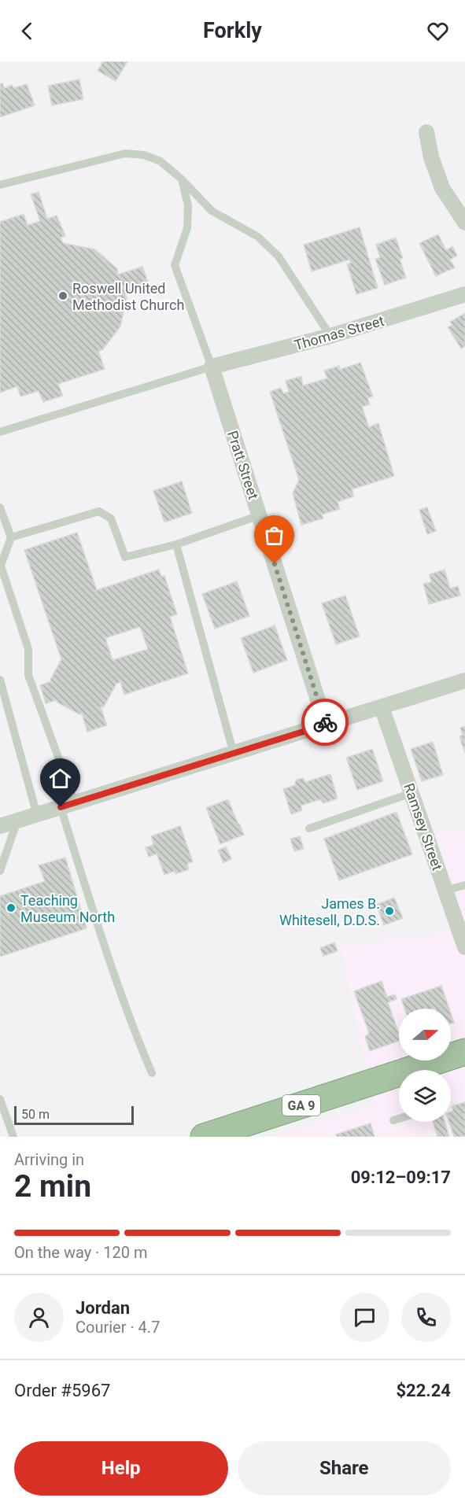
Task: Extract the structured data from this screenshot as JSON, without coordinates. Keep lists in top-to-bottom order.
{
  "streets": {
    "highway": ["GA 9"],
    "street": ["Thomas Street", "Pratt Street", "Ramsey Street"]
  },
  "crossings": [
    ["Thomas Street", "Pratt Street"]
  ],
  "places": ["Roswell United Methodist Church", "Teaching Museum North", "James B. Whitesell, D.D.S."],
  "scale_bar": "50 m",
  "north": "right",
  "page": {
    "header": "Forkly",
    "scale": "50 m",
    "heading": ["2 min", "Arriving in", "09:12–09:17"],
    "panel": [
      "Jordan",
      "Courier · 4.7",
      "Order #5967",
      "$22.24"
    ],
    "bar": "On the way · 120 m",
    "buttons": ["Help", "Share"]
  }
}
